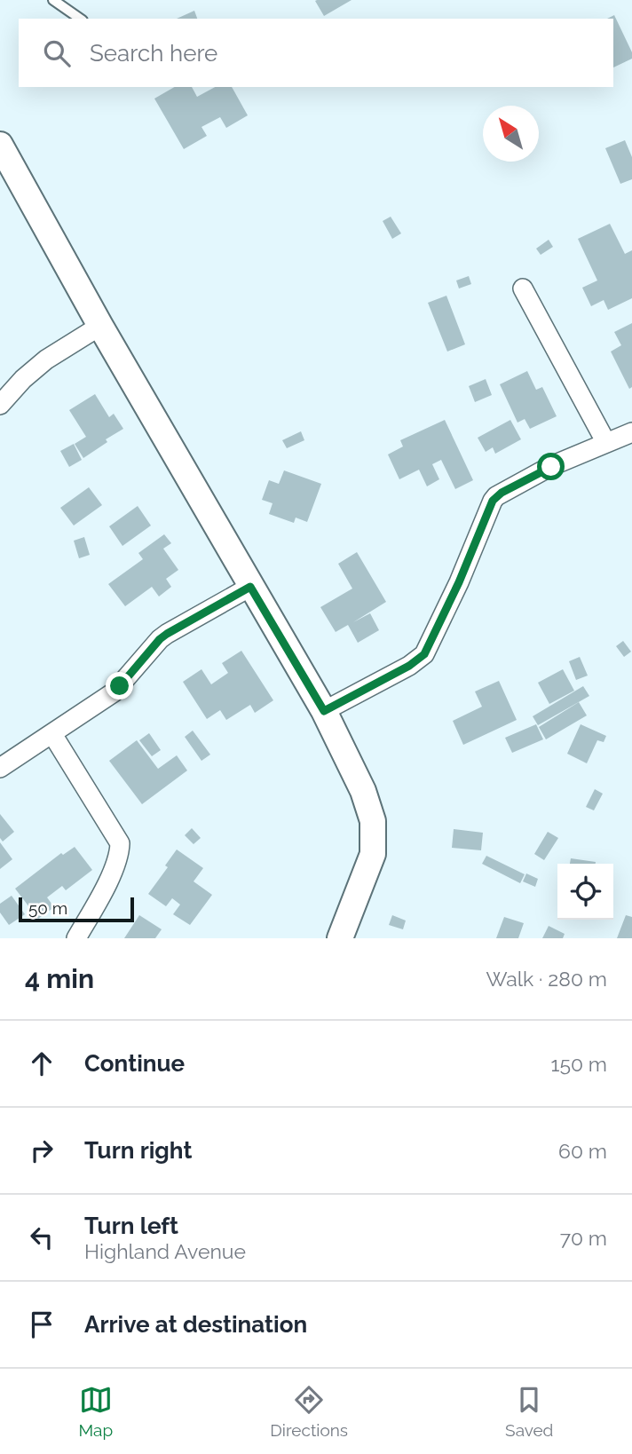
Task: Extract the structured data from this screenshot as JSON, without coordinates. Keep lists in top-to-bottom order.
{
  "scale_bar": "50 m",
  "north": "top left",
  "page": {
    "search": "Search here",
    "scale": "50 m",
    "heading": ["4 min", "Walk · 280 m"],
    "list": [
      ["Continue", "150 m"],
      ["Turn right", "60 m"],
      ["Turn left", "Highland Avenue", "70 m"],
      "Arrive at destination"
    ],
    "nav": ["Map", "Directions", "Saved"]
  }
}
